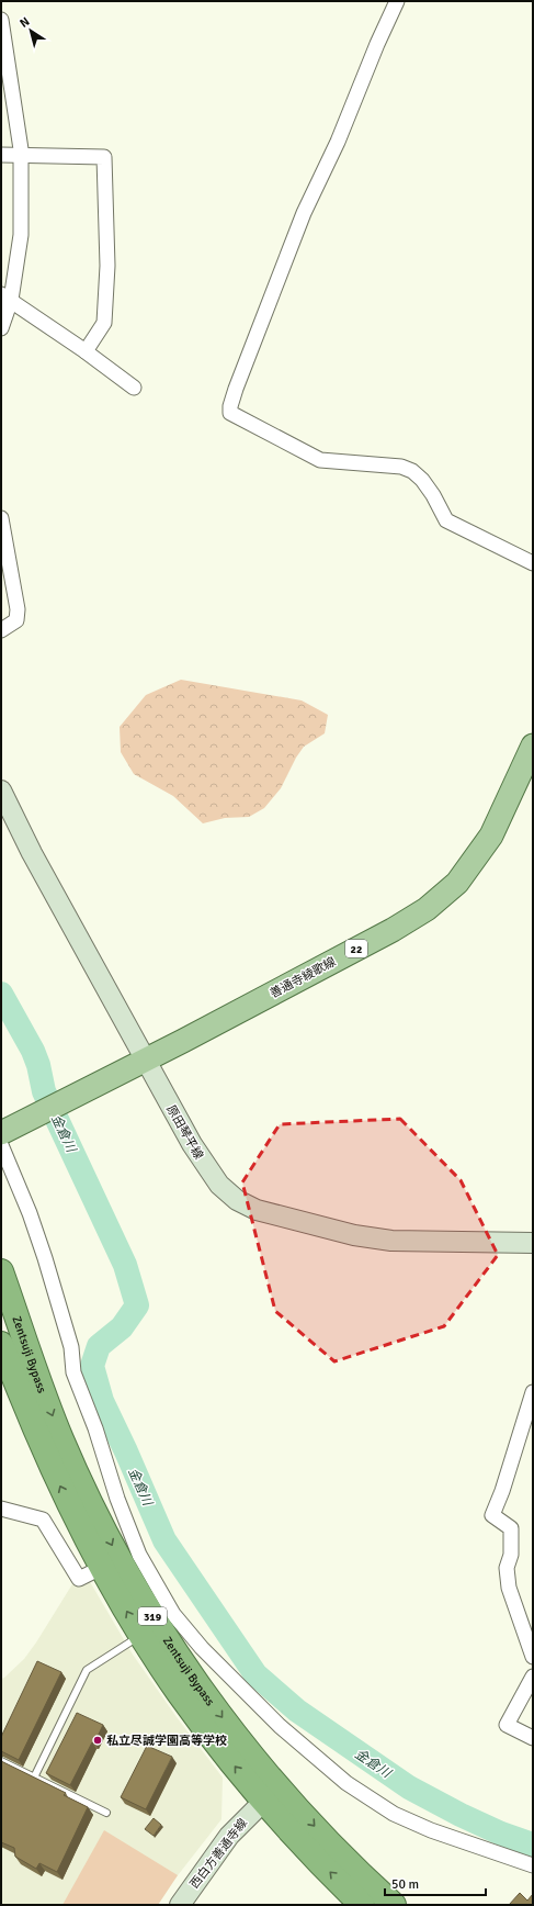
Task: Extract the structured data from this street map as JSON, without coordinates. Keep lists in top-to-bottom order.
{
  "streets": {
    "highway": ["Zentsuji Bypass", "319"],
    "main road": [
      "22",
      "善通寺綾歌線",
      "原田琴平線",
      "西白方善通寺線"
    ]
  },
  "crossings": [
    ["善通寺綾歌線", "原田琴平線"],
    ["Zentsuji Bypass", "西白方善通寺線"]
  ],
  "water": ["金倉川"],
  "places": ["私立尽誠学園高等学校"],
  "scale_bar": "50 m",
  "north": "top left"
}
